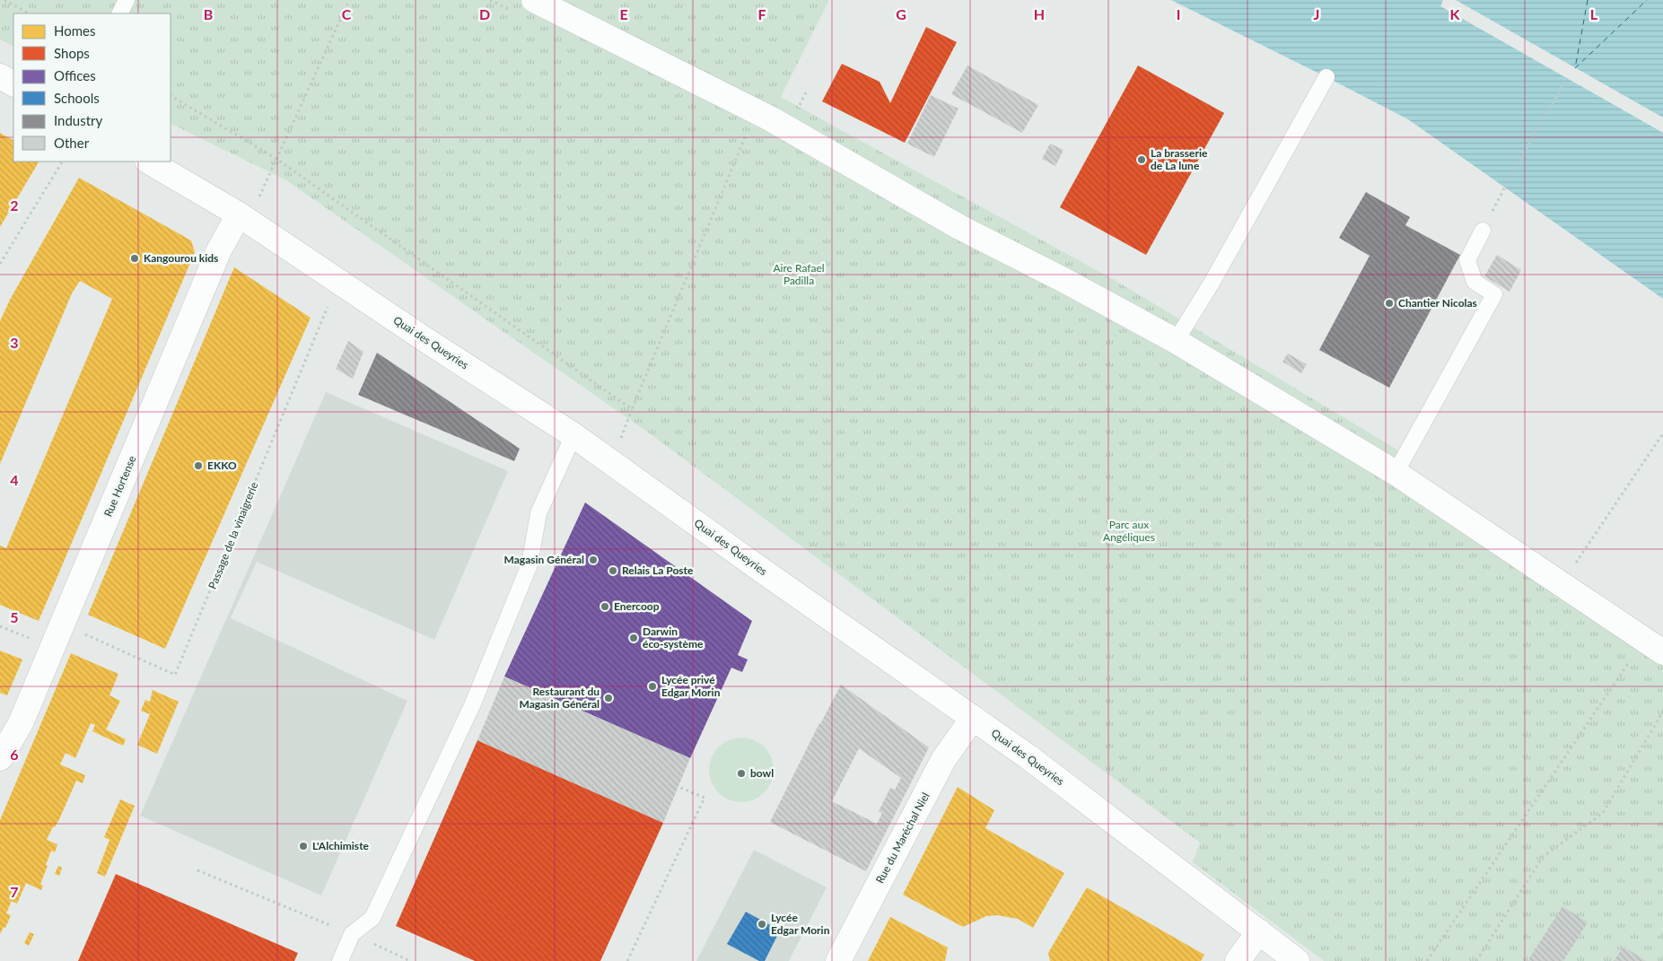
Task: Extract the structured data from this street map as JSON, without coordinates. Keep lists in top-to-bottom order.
{
  "streets": {
    "street": ["Quai des Queyries", "Rue Hortense", "Rue du Maréchal Niel"],
    "path": ["Passage de la vinaigrerie"]
  },
  "crossings": [
    ["Quai des Queyries", "Rue Hortense"],
    ["Quai des Queyries", "Passage de la vinaigrerie"],
    ["Quai des Queyries", "Rue du Maréchal Niel"],
    ["Rue Hortense", "Passage de la vinaigrerie"]
  ],
  "parks": ["Aire Rafael Padilla", "Parc aux Angéliques"],
  "places": [
    "La brasserie de La lune",
    "Kangourou kids",
    "Chantier Nicolas",
    "EKKO",
    "Magasin Général",
    "Relais La Poste",
    "Enercoop",
    "Darwin éco-système",
    "Lycée privé Edgar Morin",
    "Restaurant du Magasin Général",
    "bowl",
    "L'Alchimiste",
    "Lycée Edgar Morin"
  ],
  "legend": [
    "Homes",
    "Shops",
    "Offices",
    "Schools",
    "Industry",
    "Other"
  ],
  "grid": {
    "columns": [
      "B",
      "C",
      "D",
      "E",
      "F",
      "G",
      "H",
      "I",
      "J",
      "K",
      "L"
    ],
    "rows": [
      "2",
      "3",
      "4",
      "5",
      "6",
      "7"
    ]
  }
}
